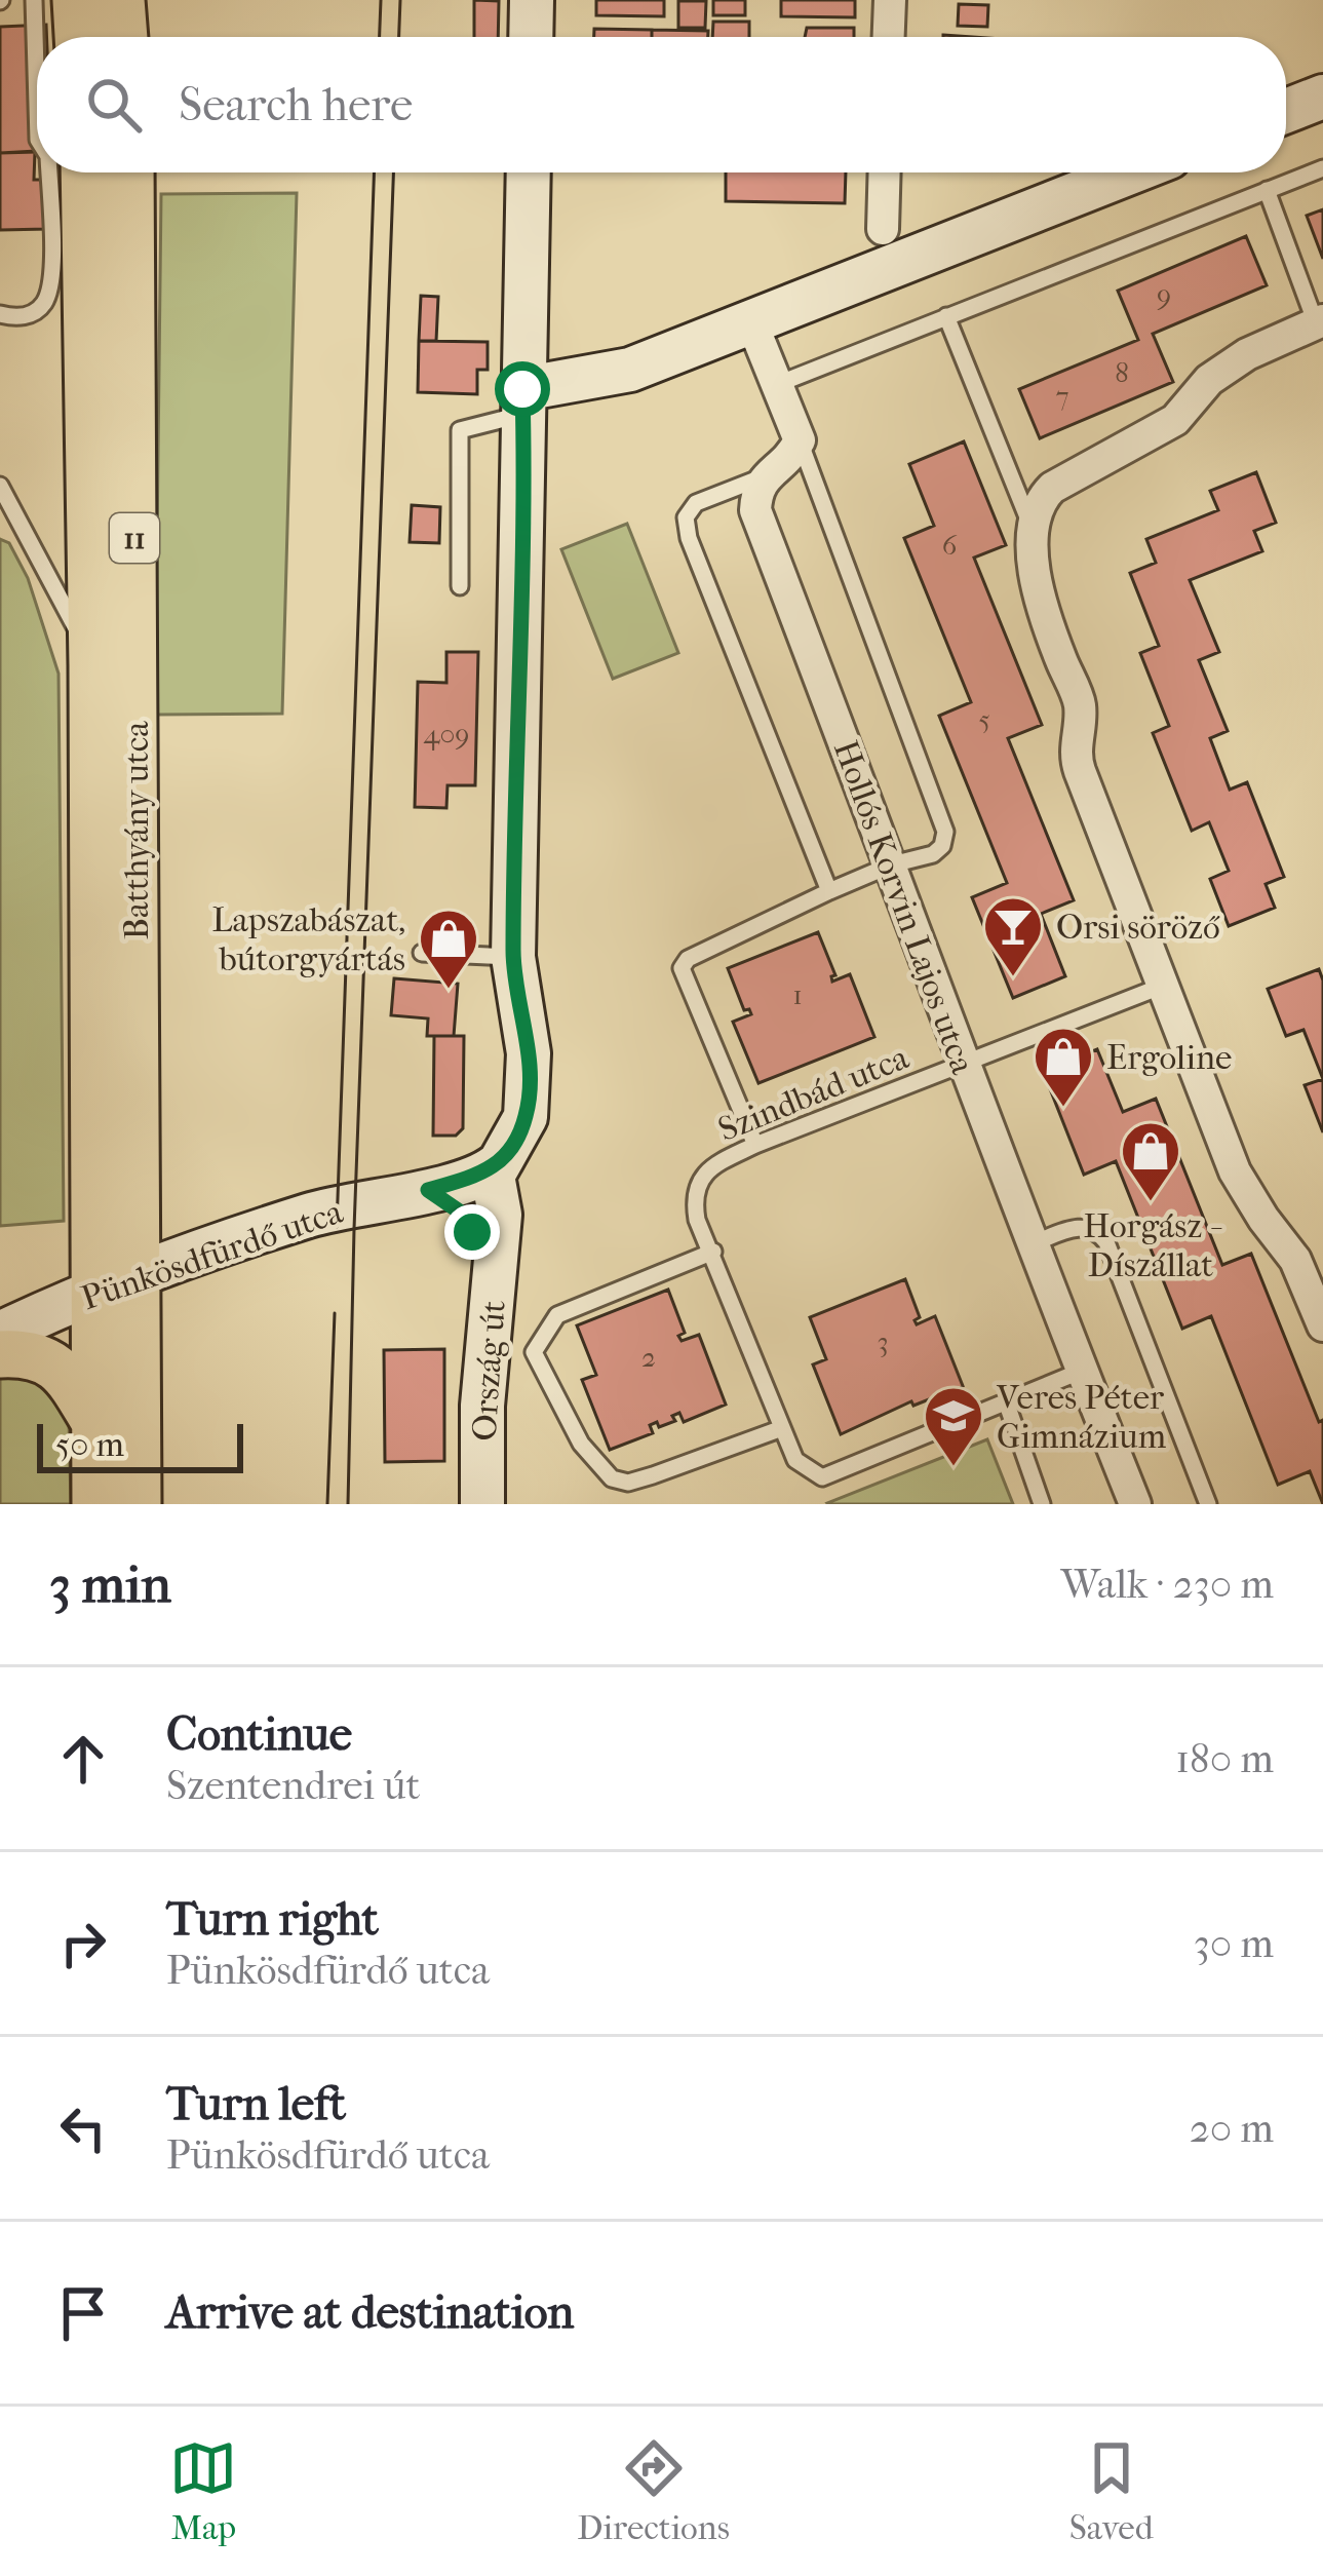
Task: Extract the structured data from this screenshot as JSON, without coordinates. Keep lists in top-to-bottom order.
{
  "streets": {
    "main road": [
      "11",
      "Batthyány utca",
      "Pünkösdfürdő utca",
      "Ország út"
    ],
    "street": ["Hollós Korvin Lajos utca"],
    "lane": ["Szindbád utca"]
  },
  "crossings": [
    ["Batthyány utca", "Pünkösdfürdő utca"],
    ["Hollós Korvin Lajos utca", "Szindbád utca"],
    ["Pünkösdfürdő utca", "Ország út"]
  ],
  "places": {
    "bar": ["Orsi söröző"],
    "shop": ["Lapszabászat, bútorgyártás", "Ergoline", "Horgász - Díszállat"],
    "school or university": ["Veres Péter Gimnázium"]
  },
  "house_numbers": [
    "9",
    "8",
    "7",
    "6",
    "5",
    "409",
    "1",
    "3",
    "2"
  ],
  "scale_bar": "50 m",
  "page": {
    "search": "Search here",
    "scale": "50 m",
    "heading": ["3 min", "Walk · 230 m"],
    "list": [
      ["Continue", "Szentendrei út", "180 m"],
      ["Turn right", "Pünkösdfürdő utca", "30 m"],
      ["Turn left", "Pünkösdfürdő utca", "20 m"],
      "Arrive at destination"
    ],
    "nav": ["Map", "Directions", "Saved"]
  }
}
